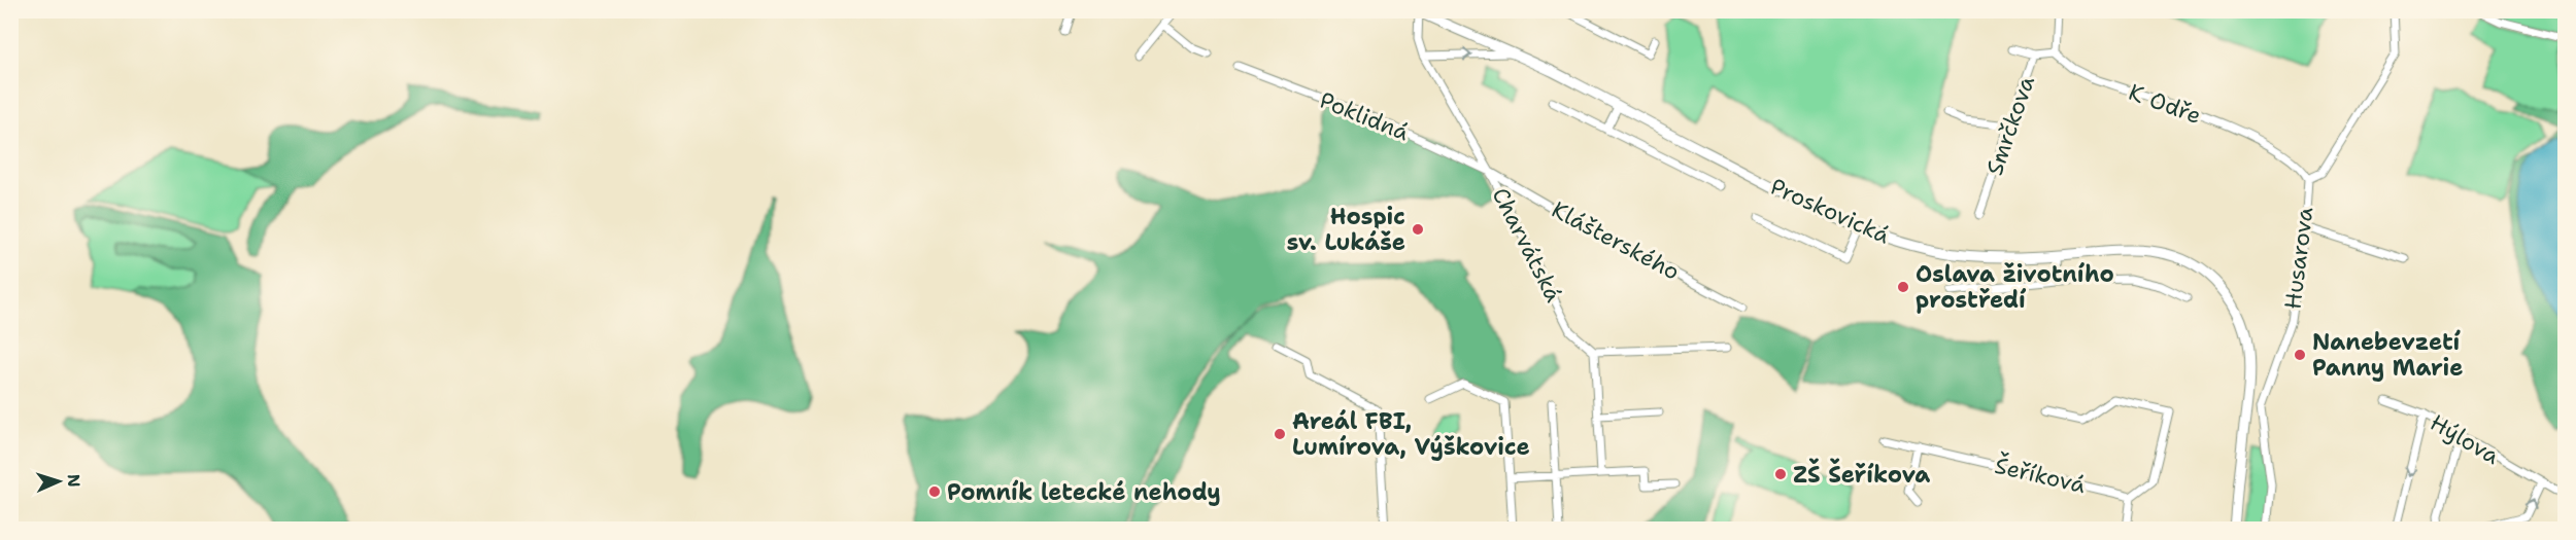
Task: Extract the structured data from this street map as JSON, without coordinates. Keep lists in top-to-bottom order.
{
  "streets": {
    "street": [
      "K Odře",
      "Poklidná",
      "Smrčkova",
      "Proskovická",
      "Klášterského",
      "Charvátská",
      "Husarova",
      "Hýlova",
      "Šeříková"
    ]
  },
  "crossings": [
    ["K Odře", "Smrčkova"],
    ["K Odře", "Husarova"],
    ["Poklidná", "Klášterského"],
    ["Poklidná", "Charvátská"],
    ["Proskovická", "Charvátská"],
    ["Klášterského", "Charvátská"]
  ],
  "places": [
    "Hospic sv. Lukáše",
    "Oslava životního prostředí",
    "Nanebevzetí Panny Marie",
    "Areál FBI, Lumírova, Výškovice",
    "ZŠ Šeříkova",
    "Pomník letecké nehody"
  ],
  "north": "right"
}
